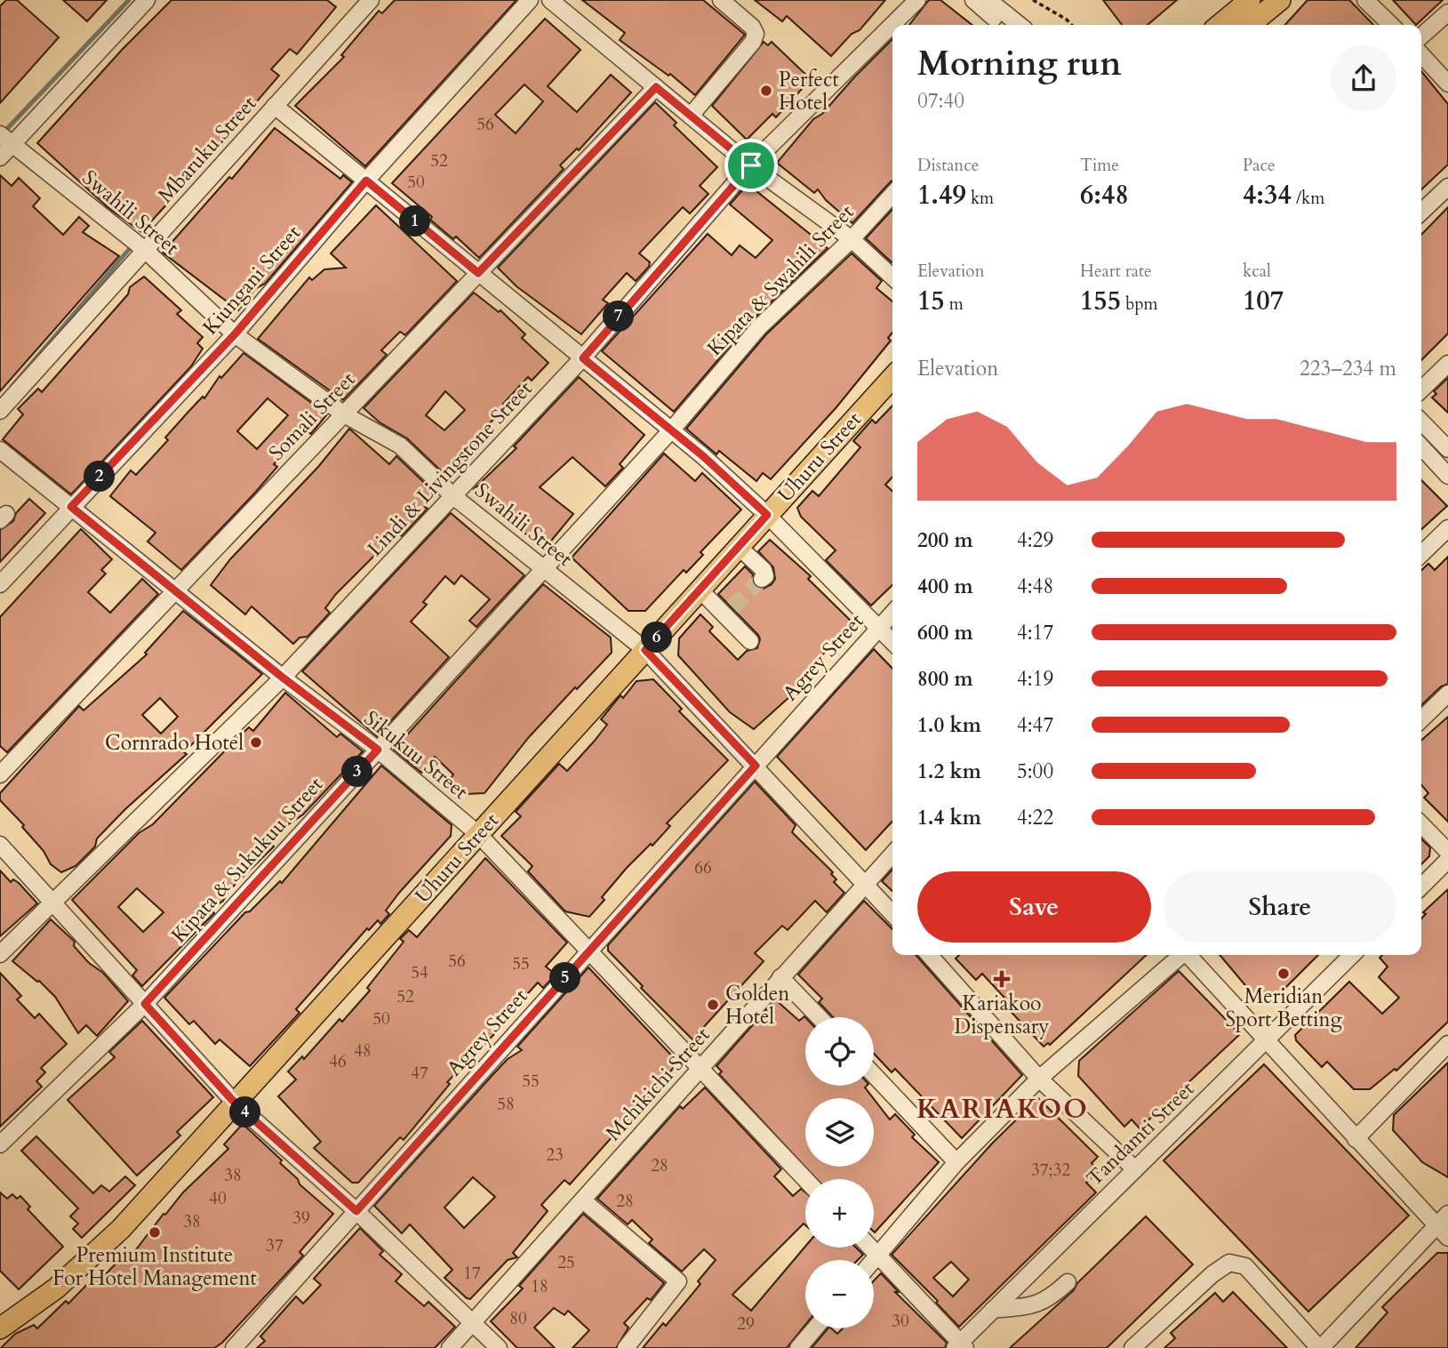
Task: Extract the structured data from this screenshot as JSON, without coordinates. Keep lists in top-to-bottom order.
{
  "streets": {
    "main road": ["Uhuru Street"],
    "street": [
      "Mbaruku Street",
      "Swahili Street",
      "Kiungani Street",
      "Kipata & Swahili Street",
      "Somali Street",
      "Lindi & Livingstone Street",
      "Agrey Street",
      "Sikukuu Street",
      "Kipata & Sukukuu Street",
      "Mchikichi Street",
      "Tandamti Street"
    ]
  },
  "crossings": [
    ["Mbaruku Street", "Swahili Street"],
    ["Swahili Street", "Kiungani Street"],
    ["Swahili Street", "Kipata & Swahili Street"],
    ["Swahili Street", "Somali Street"],
    ["Swahili Street", "Uhuru Street"],
    ["Swahili Street", "Lindi & Livingstone Street"],
    ["Swahili Street", "Agrey Street"],
    ["Swahili Street", "Kipata & Sukukuu Street"],
    ["Swahili Street", "Mchikichi Street"],
    ["Kiungani Street", "Sikukuu Street"],
    ["Kipata & Swahili Street", "Kipata & Sukukuu Street"],
    ["Somali Street", "Sikukuu Street"],
    ["Uhuru Street", "Sikukuu Street"],
    ["Lindi & Livingstone Street", "Sikukuu Street"],
    ["Agrey Street", "Sikukuu Street"],
    ["Sikukuu Street", "Kipata & Sukukuu Street"],
    ["Sikukuu Street", "Mchikichi Street"]
  ],
  "districts": ["KARIAKOO"],
  "places": {
    "other": [
      "Perfect Hotel",
      "Cornrado Hotel",
      "Meridian Sport Betting",
      "Golden Hotel",
      "Premium Institute For Hotel Management"
    ],
    "health": ["Kariakoo Dispensary"]
  },
  "house_numbers": [
    "56",
    "52",
    "50",
    "66",
    "56",
    "55",
    "54",
    "52",
    "50",
    "48",
    "46",
    "47",
    "55",
    "58",
    "23",
    "28",
    "37;32",
    "38",
    "40",
    "28",
    "39",
    "38",
    "37",
    "25",
    "17",
    "18",
    "80",
    "30",
    "29"
  ],
  "page": {
    "heading": ["Morning run", "07:40"],
    "stats": [
      ["Distance", "1.49 km"],
      ["Time", "6:48"],
      ["Pace", "4:34 /km"],
      ["Elevation", "15 m"],
      ["Heart rate", "155 bpm"],
      ["kcal", "107"]
    ],
    "pins": [
      "1",
      "7",
      "2",
      "6",
      "3",
      "5",
      "4"
    ],
    "chart": ["Elevation", "223–234 m"],
    "list": [
      {
        "name": "200 m",
        "note": "4:29"
      },
      {
        "name": "400 m",
        "note": "4:48"
      },
      {
        "name": "600 m",
        "note": "4:17"
      },
      {
        "name": "800 m",
        "note": "4:19"
      },
      {
        "name": "1.0 km",
        "note": "4:47"
      },
      {
        "name": "1.2 km",
        "note": "5:00"
      },
      {
        "name": "1.4 km",
        "note": "4:22"
      }
    ],
    "buttons": ["Save", "Share"],
    "map_buttons": ["+", "−"]
  }
}
